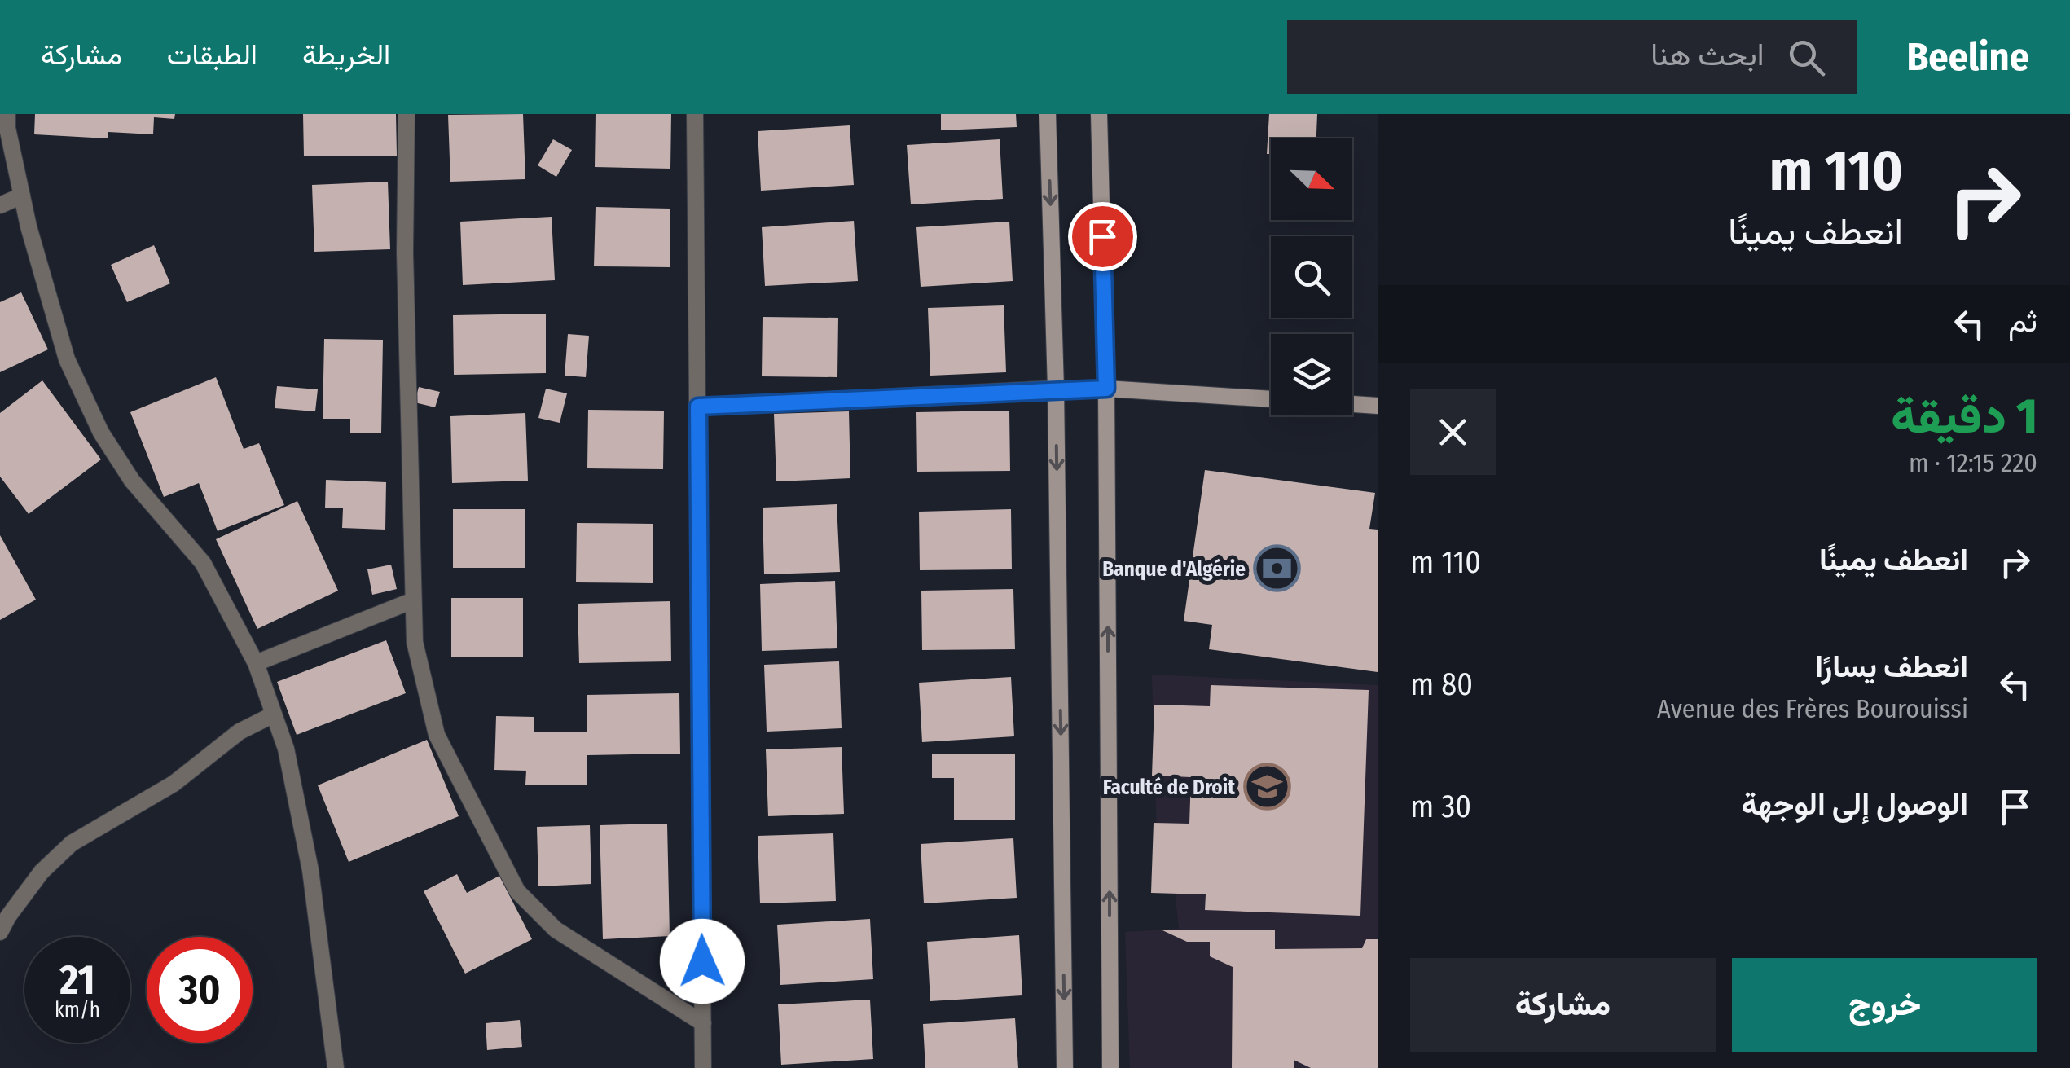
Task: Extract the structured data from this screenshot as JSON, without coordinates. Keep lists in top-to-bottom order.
{
  "places": {
    "bank": ["Banque d'Algérie"],
    "school or university": ["Faculté de Droit"]
  },
  "north": "bottom right",
  "page": {
    "header": "Beeline",
    "search": "ابحث هنا",
    "nav": ["الخريطة", "الطبقات", "مشاركة"],
    "turn": ["110 m", "انعطف يمينًا"],
    "then": "ثم",
    "heading": ["1 دقيقة", "220 m · 12:15"],
    "list": [
      {
        "name": "انعطف يمينًا",
        "value": "110 m"
      },
      {
        "name": "انعطف يسارًا",
        "note": "Avenue des Frères Bourouissi",
        "value": "80 m"
      },
      {
        "name": "الوصول إلى الوجهة",
        "value": "30 m"
      }
    ],
    "speed": "21 km/h",
    "limit": "30",
    "buttons": ["خروج", "مشاركة"]
  }
}
